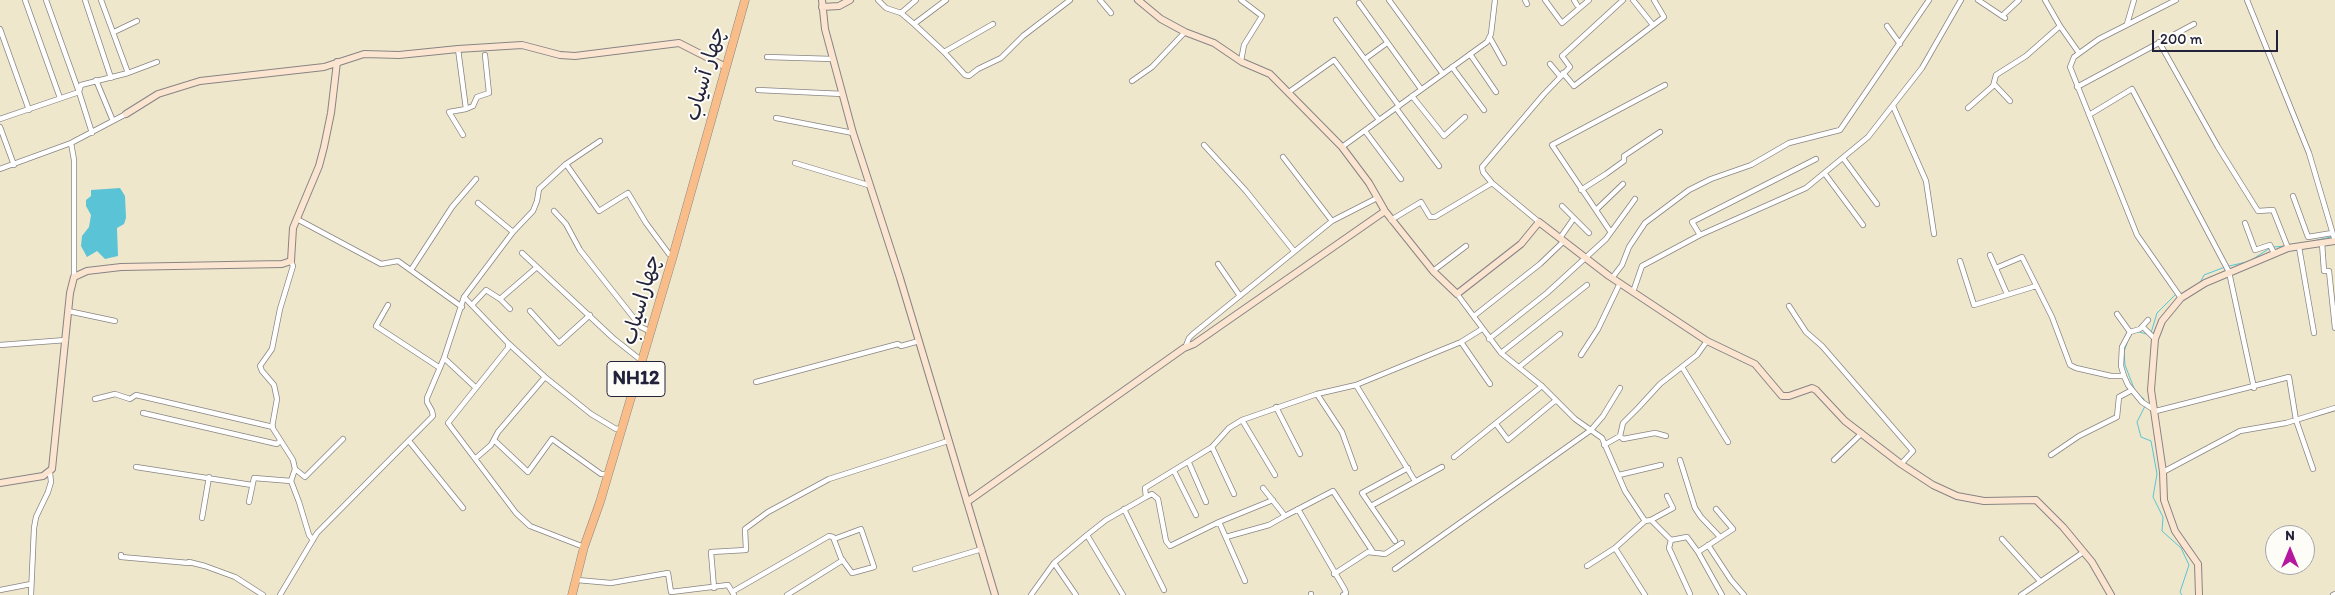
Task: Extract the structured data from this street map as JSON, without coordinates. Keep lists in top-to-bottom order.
{
  "streets": {
    "highway": ["چهار آسیاب", "چهاراسیاب", "NH12"]
  },
  "crossings": [
    ["چهار آسیاب", "چهاراسیاب"]
  ],
  "scale_bar": "200 m",
  "north": "top"
}
